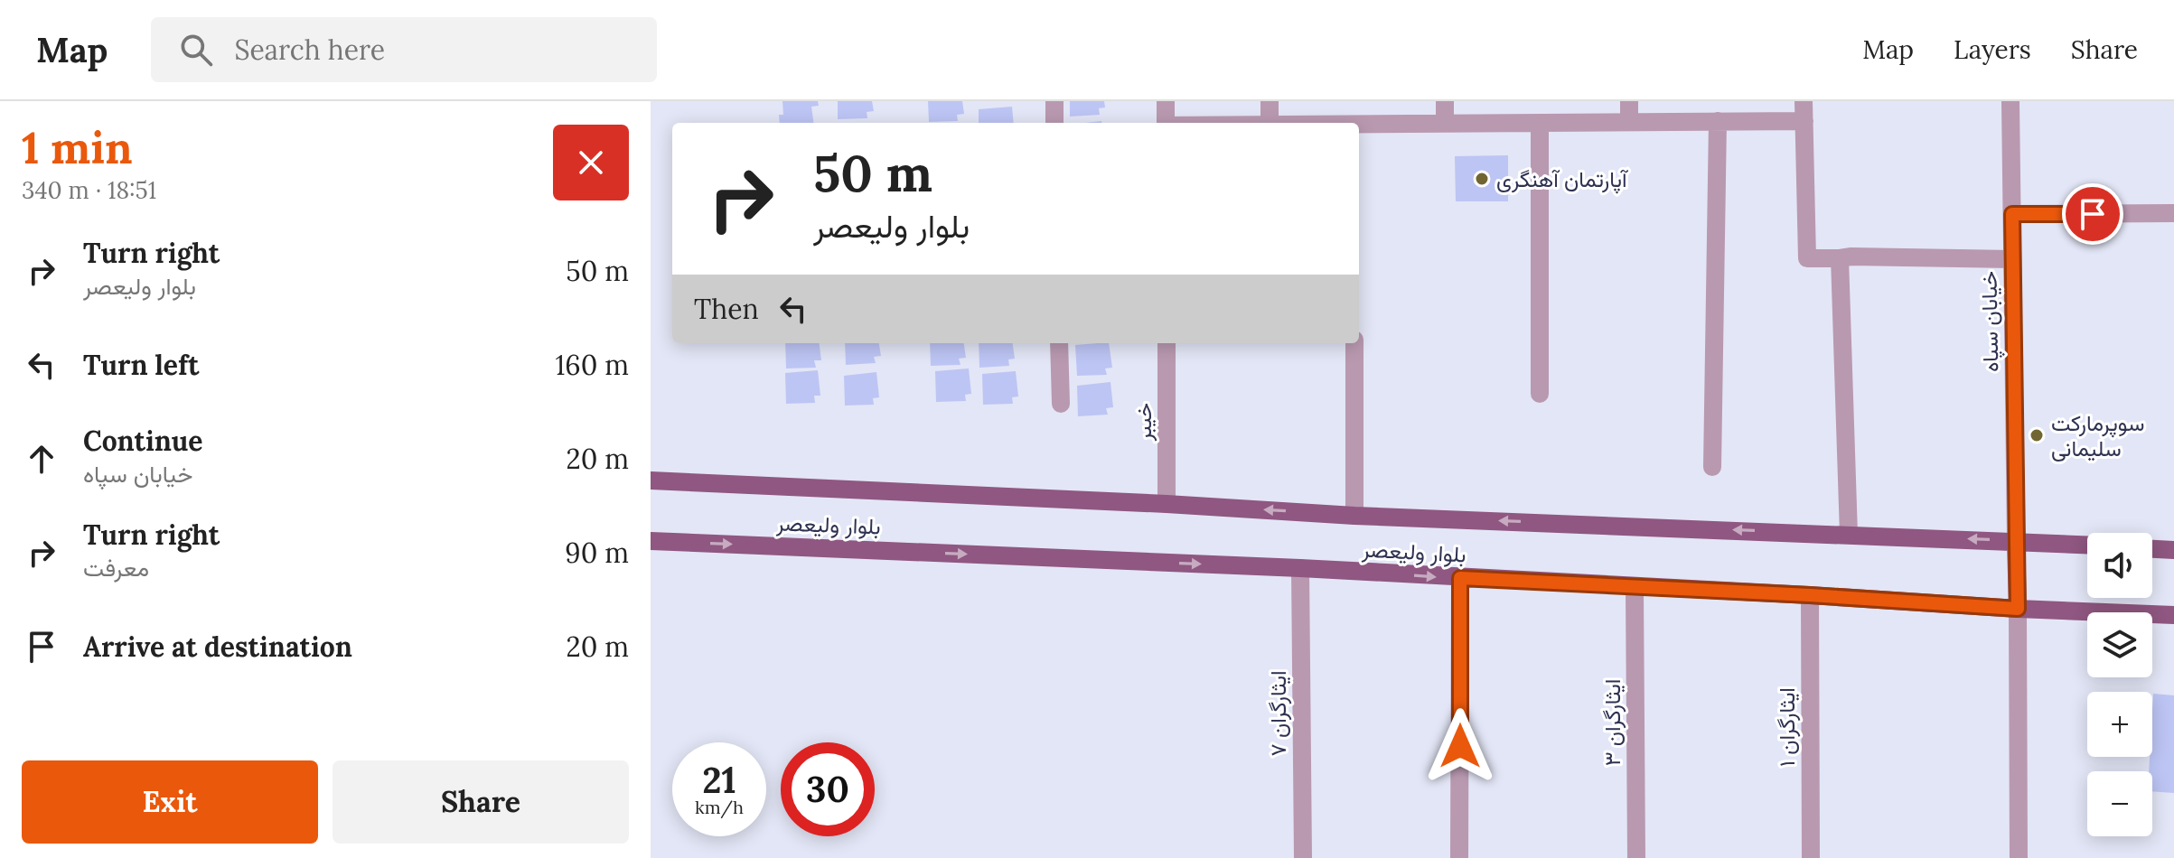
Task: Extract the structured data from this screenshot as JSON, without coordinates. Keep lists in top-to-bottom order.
{
  "streets": {
    "main road": ["بلوار ولیعصر"],
    "street": [
      "خیابان سپاه",
      "خیبر",
      "ایثارگران ۷",
      "ایثارگران ۳",
      "ایثارگران ۱"
    ]
  },
  "crossings": [
    ["خیابان سپاه", "بلوار ولیعصر"],
    ["خیبر", "بلوار ولیعصر"],
    ["بلوار ولیعصر", "ایثارگران ۷"],
    ["بلوار ولیعصر", "ایثارگران ۳"],
    ["بلوار ولیعصر", "ایثارگران ۱"]
  ],
  "places": ["آپارتمان آهنگری", "سوپرمارکت سلیمانی"],
  "page": {
    "header": "Map",
    "search": "Search here",
    "nav": ["Map", "Layers", "Share"],
    "heading": ["1 min", "340 m · 18:51"],
    "turn": ["50 m", "بلوار ولیعصر"],
    "list": [
      {
        "name": "Turn right",
        "note": "بلوار ولیعصر",
        "value": "50 m"
      },
      {
        "name": "Turn left",
        "value": "160 m"
      },
      {
        "name": "Continue",
        "note": "خیابان سپاه",
        "value": "20 m"
      },
      {
        "name": "Turn right",
        "note": "معرفت",
        "value": "90 m"
      },
      {
        "name": "Arrive at destination",
        "value": "20 m"
      }
    ],
    "then": "Then",
    "map_buttons": ["+", "−"],
    "speed": "21 km/h",
    "limit": "30",
    "buttons": ["Exit", "Share"]
  }
}
